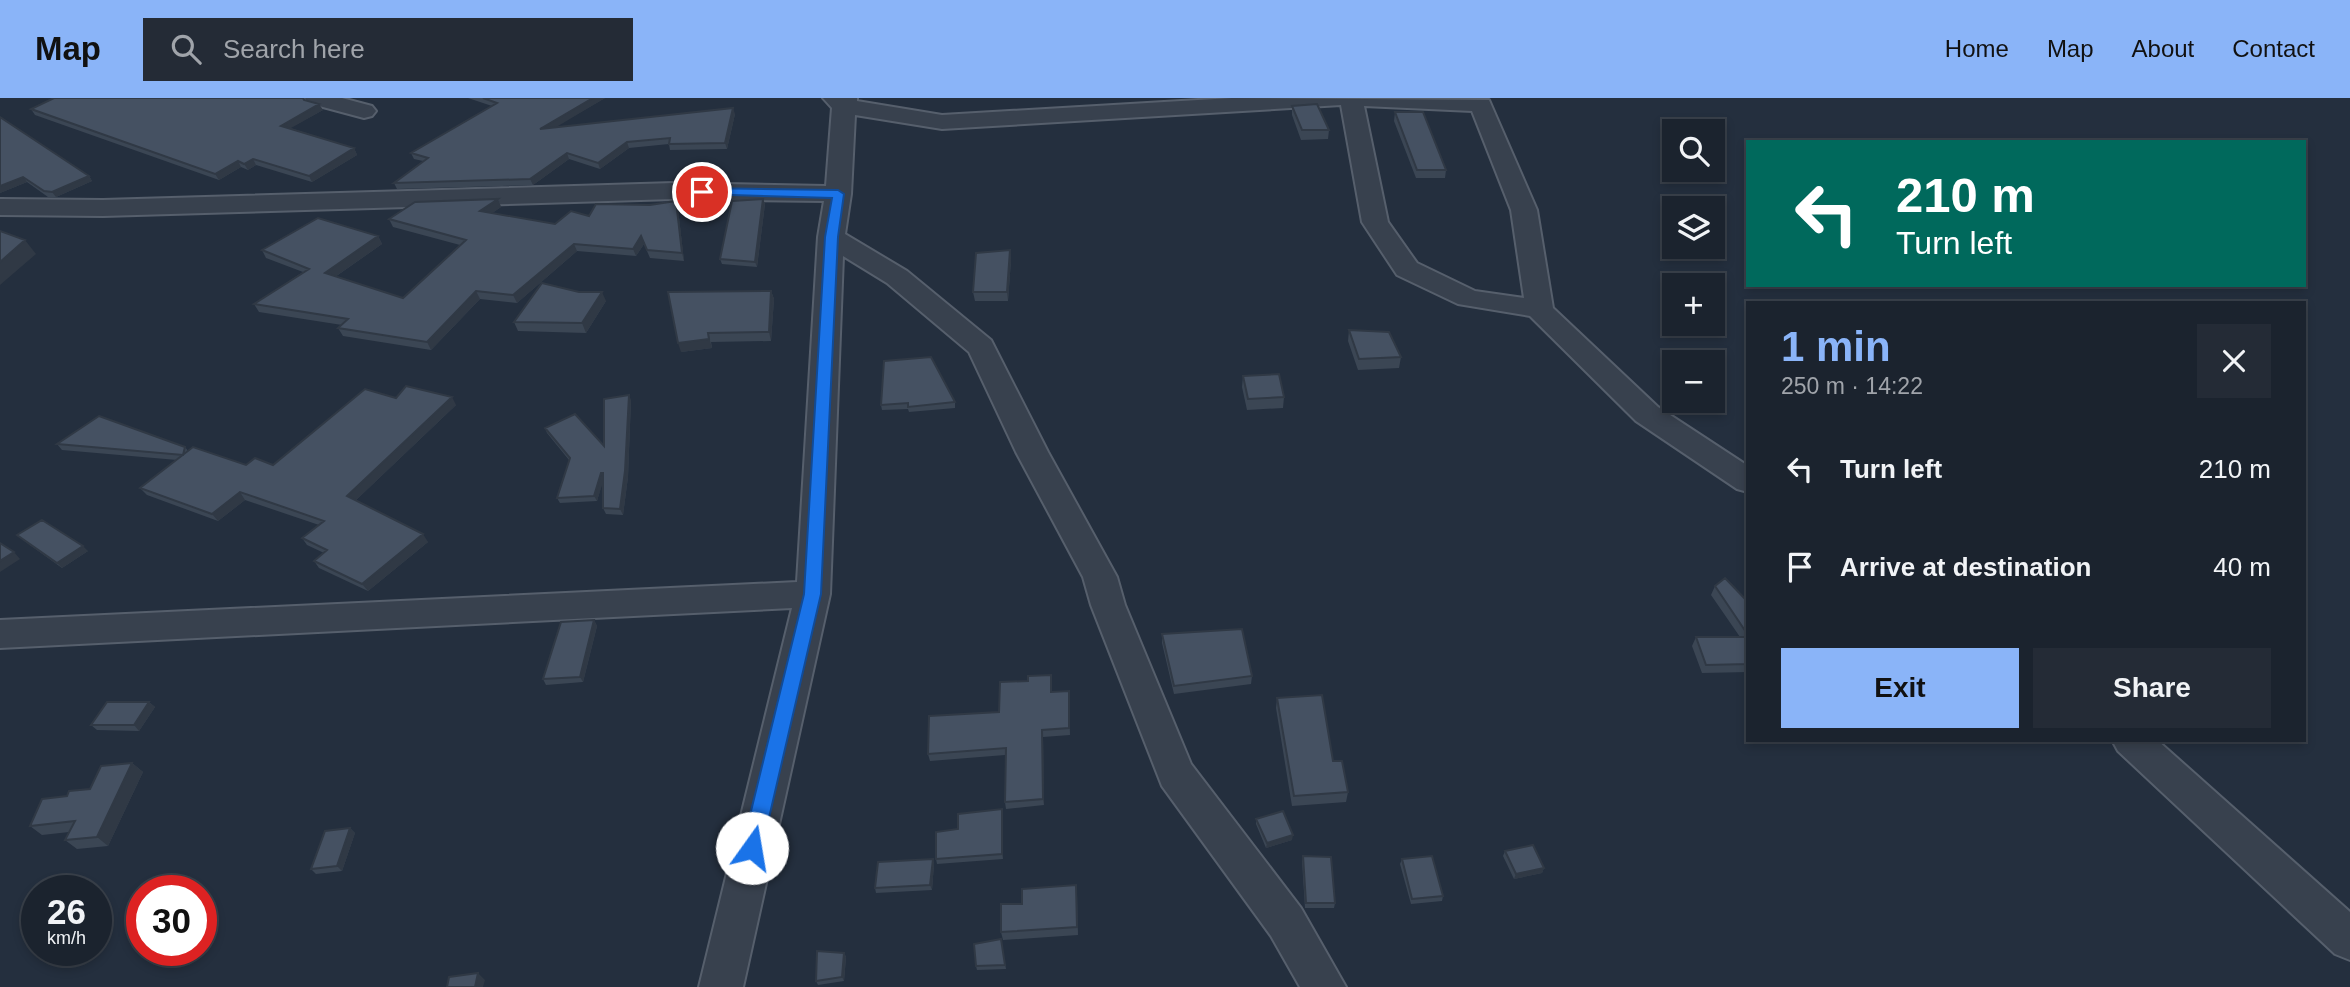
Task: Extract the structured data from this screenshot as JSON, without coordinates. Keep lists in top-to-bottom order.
{
  "page": {
    "header": "Map",
    "search": "Search here",
    "nav": [
      "Home",
      "Map",
      "About",
      "Contact"
    ],
    "map_buttons": ["+", "−"],
    "turn": ["210 m", "Turn left"],
    "heading": ["1 min", "250 m · 14:22"],
    "list": [
      {
        "name": "Turn left",
        "value": "210 m"
      },
      {
        "name": "Arrive at destination",
        "value": "40 m"
      }
    ],
    "buttons": ["Exit", "Share"],
    "speed": "26 km/h",
    "limit": "30"
  }
}
